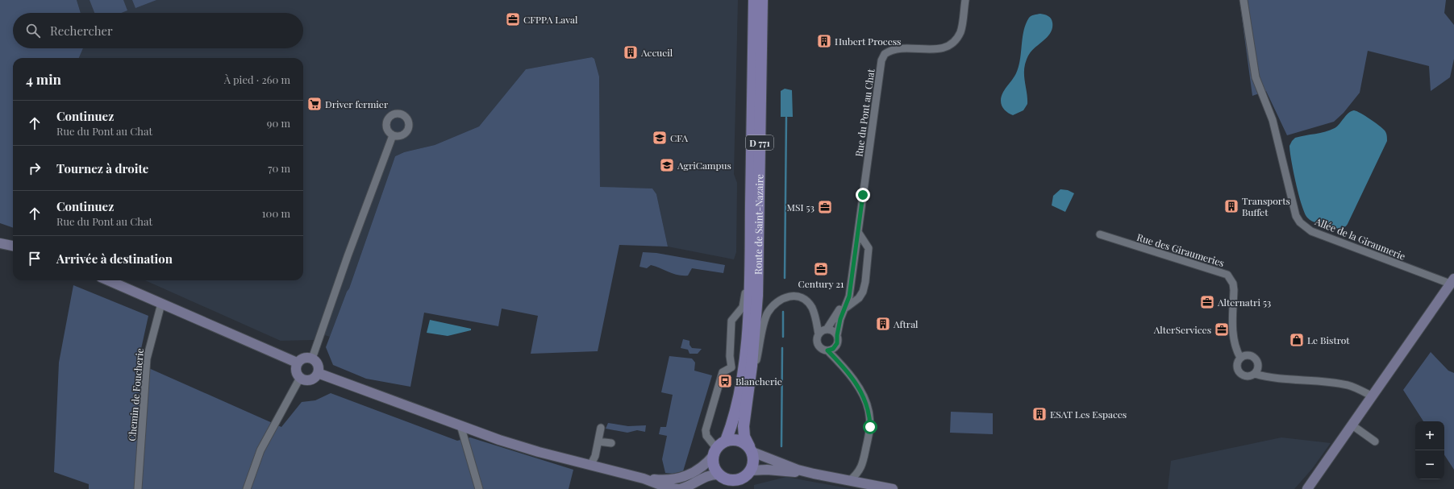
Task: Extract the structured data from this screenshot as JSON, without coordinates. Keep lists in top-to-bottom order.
{
  "streets": {
    "main road": ["D 771", "Route de Saint-Nazaire"],
    "street": [
      "Rue du Pont au Chat",
      "Allée de la Giraumerie",
      "Rue des Giraumeries",
      "Chemin de Foucherie"
    ]
  },
  "places": {
    "office": [
      "CFPPA Laval",
      "MSI 53",
      "Century 21",
      "Alternatri 53",
      "AlterServices"
    ],
    "building": [
      "Hubert Process",
      "Accueil",
      "Transports Buffet",
      "Aftral",
      "ESAT Les Espaces"
    ],
    "supermarket": ["Driver fermier"],
    "school or university": ["CFA", "AgriCampus"],
    "shop": ["Le Bistrot"],
    "bus stop": ["Blancherie"]
  },
  "page": {
    "search": "Rechercher",
    "heading": ["4 min", "À pied · 260 m"],
    "list": [
      ["Continuez", "Rue du Pont au Chat", "90 m"],
      ["Tournez à droite", "70 m"],
      ["Continuez", "Rue du Pont au Chat", "100 m"],
      "Arrivée à destination"
    ],
    "map_buttons": ["+", "−"]
  }
}
